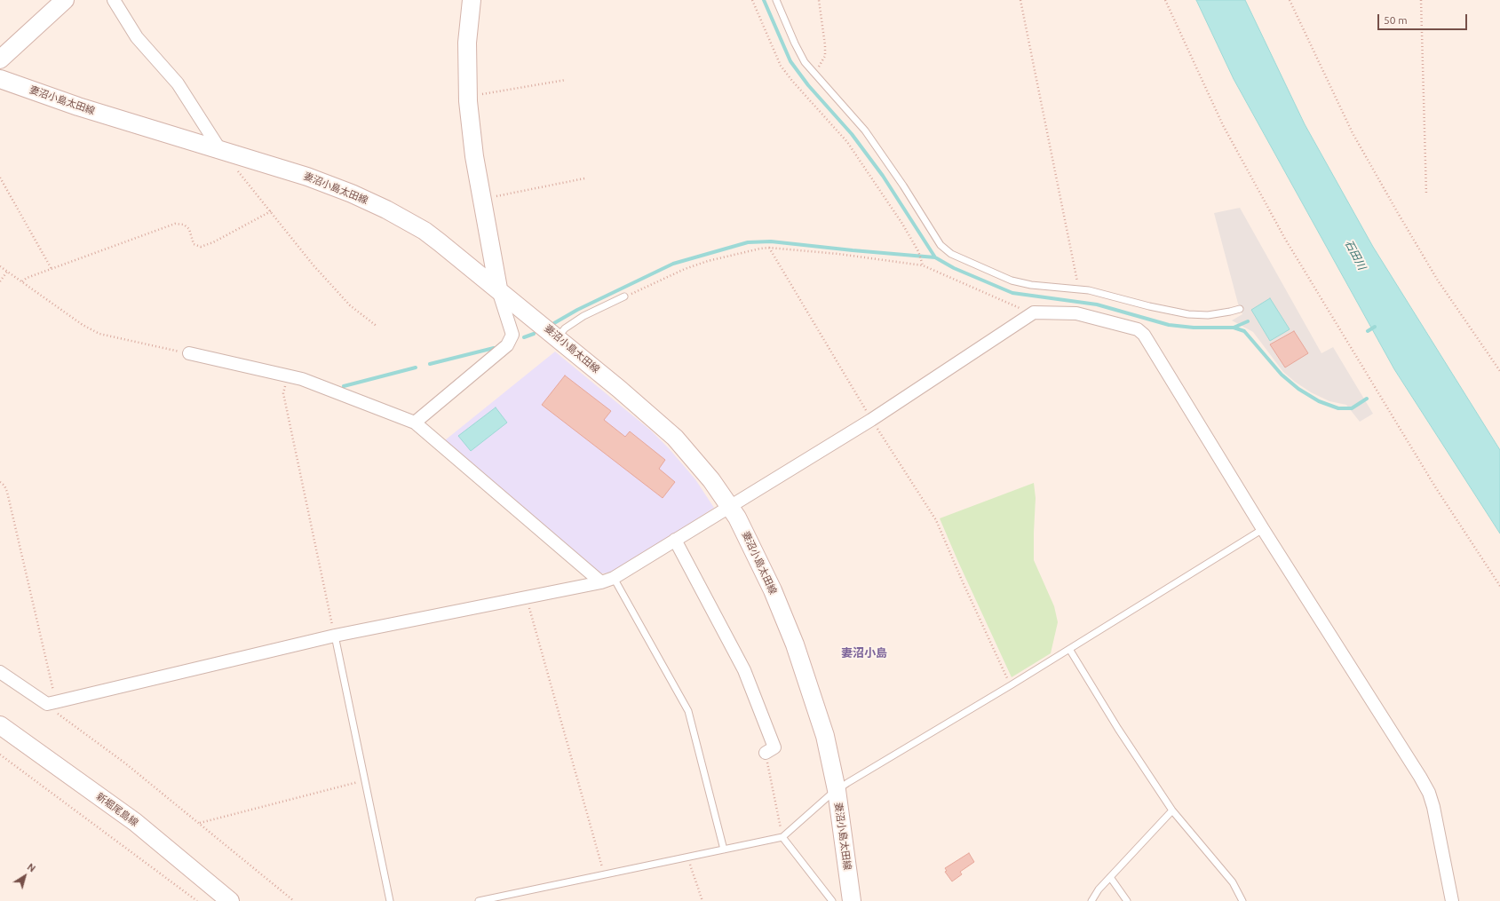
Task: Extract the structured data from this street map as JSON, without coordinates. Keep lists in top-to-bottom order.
{
  "streets": {
    "main road": ["妻沼小島太田線", "新堀尾島線"]
  },
  "districts": ["妻沼小島"],
  "water": ["石田川"],
  "scale_bar": "50 m",
  "north": "top right"
}
